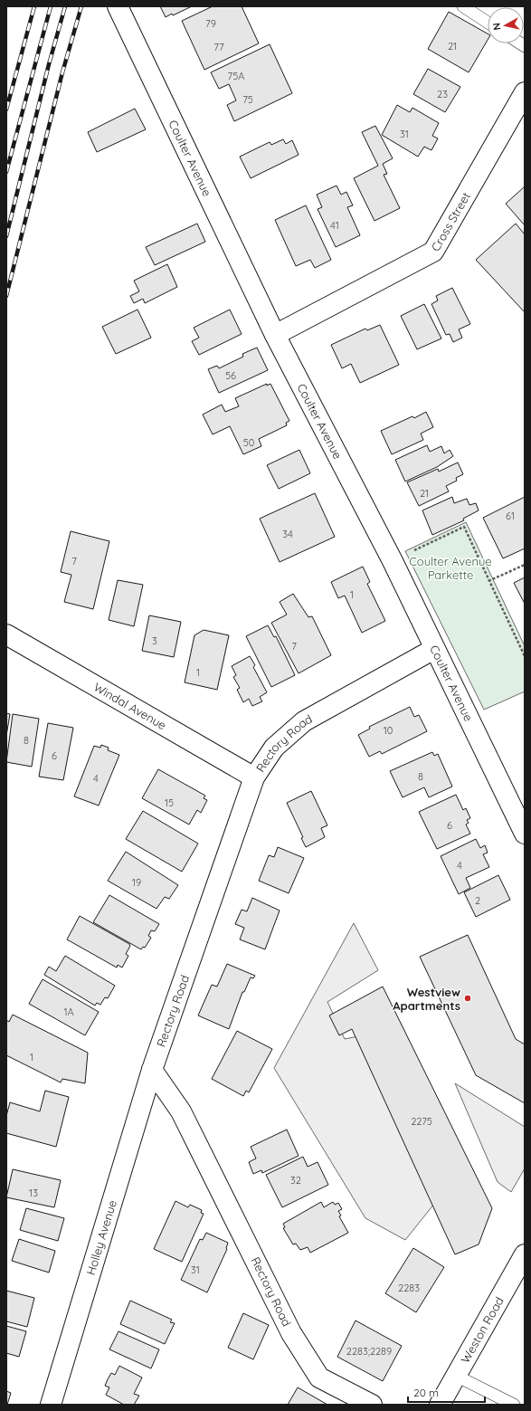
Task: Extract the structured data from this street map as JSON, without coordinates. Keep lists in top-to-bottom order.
{
  "streets": {
    "street": [
      "Coulter Avenue",
      "Cross Street",
      "Windal Avenue",
      "Rectory Road",
      "Holley Avenue",
      "Weston Road"
    ]
  },
  "crossings": [
    ["Coulter Avenue", "Cross Street"],
    ["Coulter Avenue", "Rectory Road"],
    ["Windal Avenue", "Rectory Road"],
    ["Rectory Road", "Holley Avenue"]
  ],
  "parks": ["Coulter Avenue Parkette"],
  "places": ["Westview Apartments"],
  "house_numbers": [
    "79",
    "21",
    "77",
    "75A",
    "23",
    "75",
    "31",
    "41",
    "56",
    "50",
    "21",
    "61",
    "34",
    "7",
    "1",
    "3",
    "7",
    "1",
    "10",
    "8",
    "6",
    "8",
    "4",
    "15",
    "6",
    "4",
    "19",
    "2",
    "1A",
    "1",
    "2275",
    "32",
    "13",
    "31",
    "2283",
    "2283;2289"
  ],
  "scale_bar": "20 m",
  "north": "left"
}
